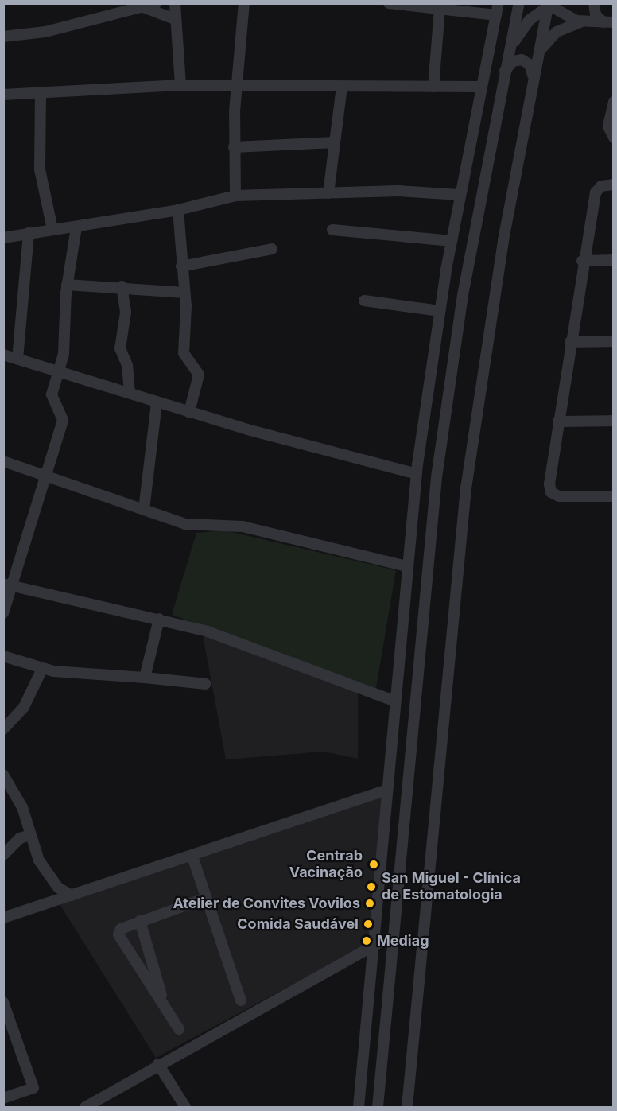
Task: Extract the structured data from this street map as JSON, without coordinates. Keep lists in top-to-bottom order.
{
  "places": [
    "Centrab Vacinação",
    "San Miguel - Clínica de Estomatologia",
    "Atelier de Convites Vovilos",
    "Comida Saudável",
    "Mediag"
  ]
}
